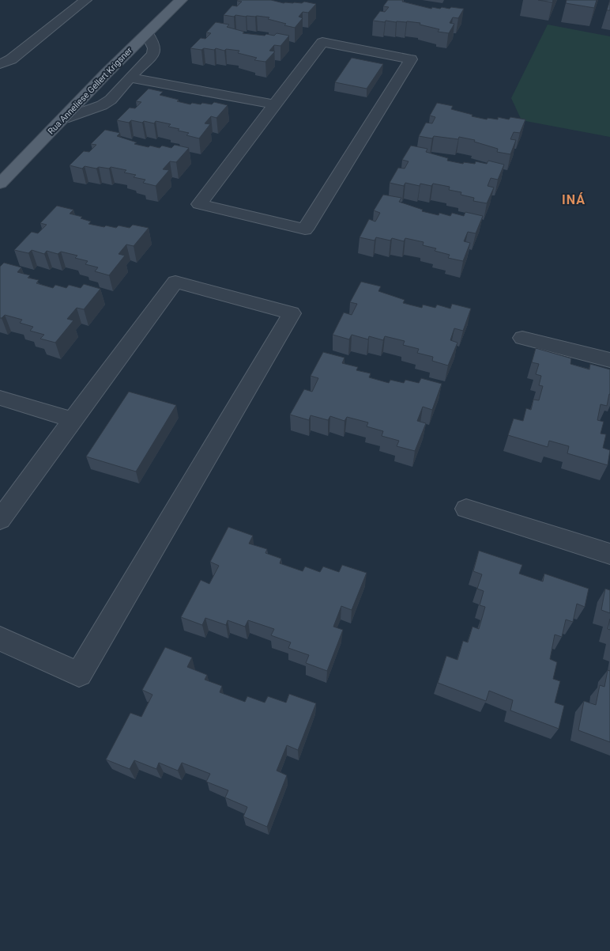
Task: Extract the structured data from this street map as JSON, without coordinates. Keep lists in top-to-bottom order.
{
  "streets": {
    "main road": ["Rua Anneliese Gellert Krigsner"]
  },
  "districts": ["INÁ"]
}
